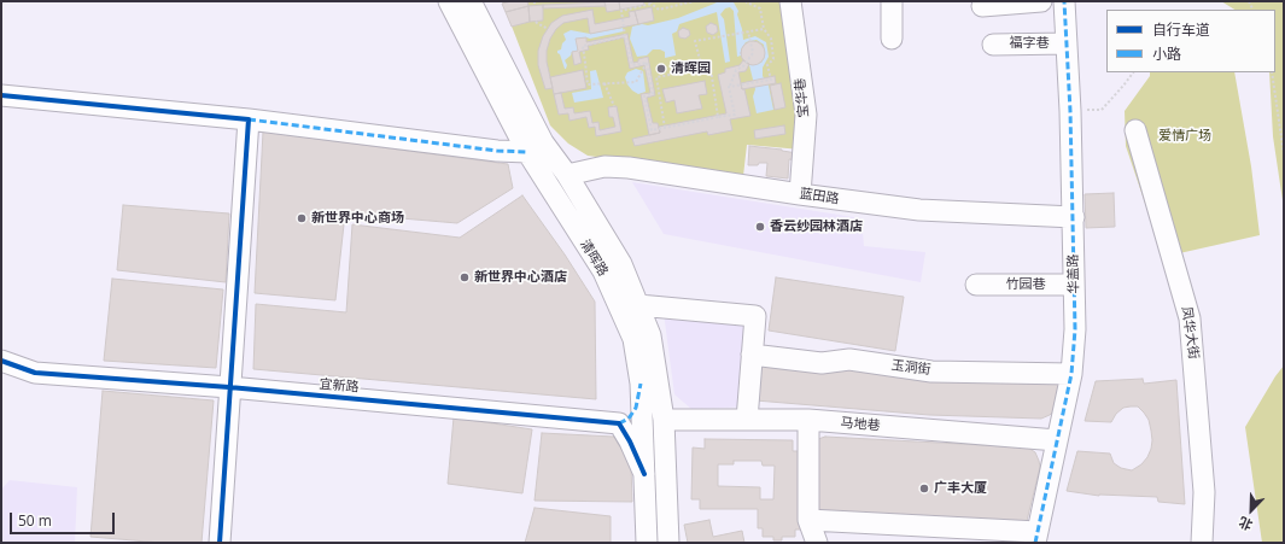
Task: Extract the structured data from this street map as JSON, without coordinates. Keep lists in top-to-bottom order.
{
  "streets": {
    "street": [
      "福字巷",
      "宝华巷",
      "蓝田路",
      "清晖路",
      "华盖路",
      "竹园巷",
      "凤华大街",
      "玉洞街",
      "宜新路",
      "马地巷"
    ]
  },
  "crossings": [
    ["福字巷", "华盖路"],
    ["宝华巷", "蓝田路"],
    ["蓝田路", "清晖路"],
    ["蓝田路", "华盖路"],
    ["清晖路", "马地巷"],
    ["华盖路", "竹园巷"],
    ["华盖路", "玉洞街"],
    ["华盖路", "马地巷"]
  ],
  "parks": ["爱情广场"],
  "places": [
    "清晖园",
    "新世界中心商场",
    "香云纱园林酒店",
    "新世界中心酒店",
    "广丰大厦"
  ],
  "legend": ["自行车道", "小路"],
  "scale_bar": "50 m",
  "north": "bottom left"
}
